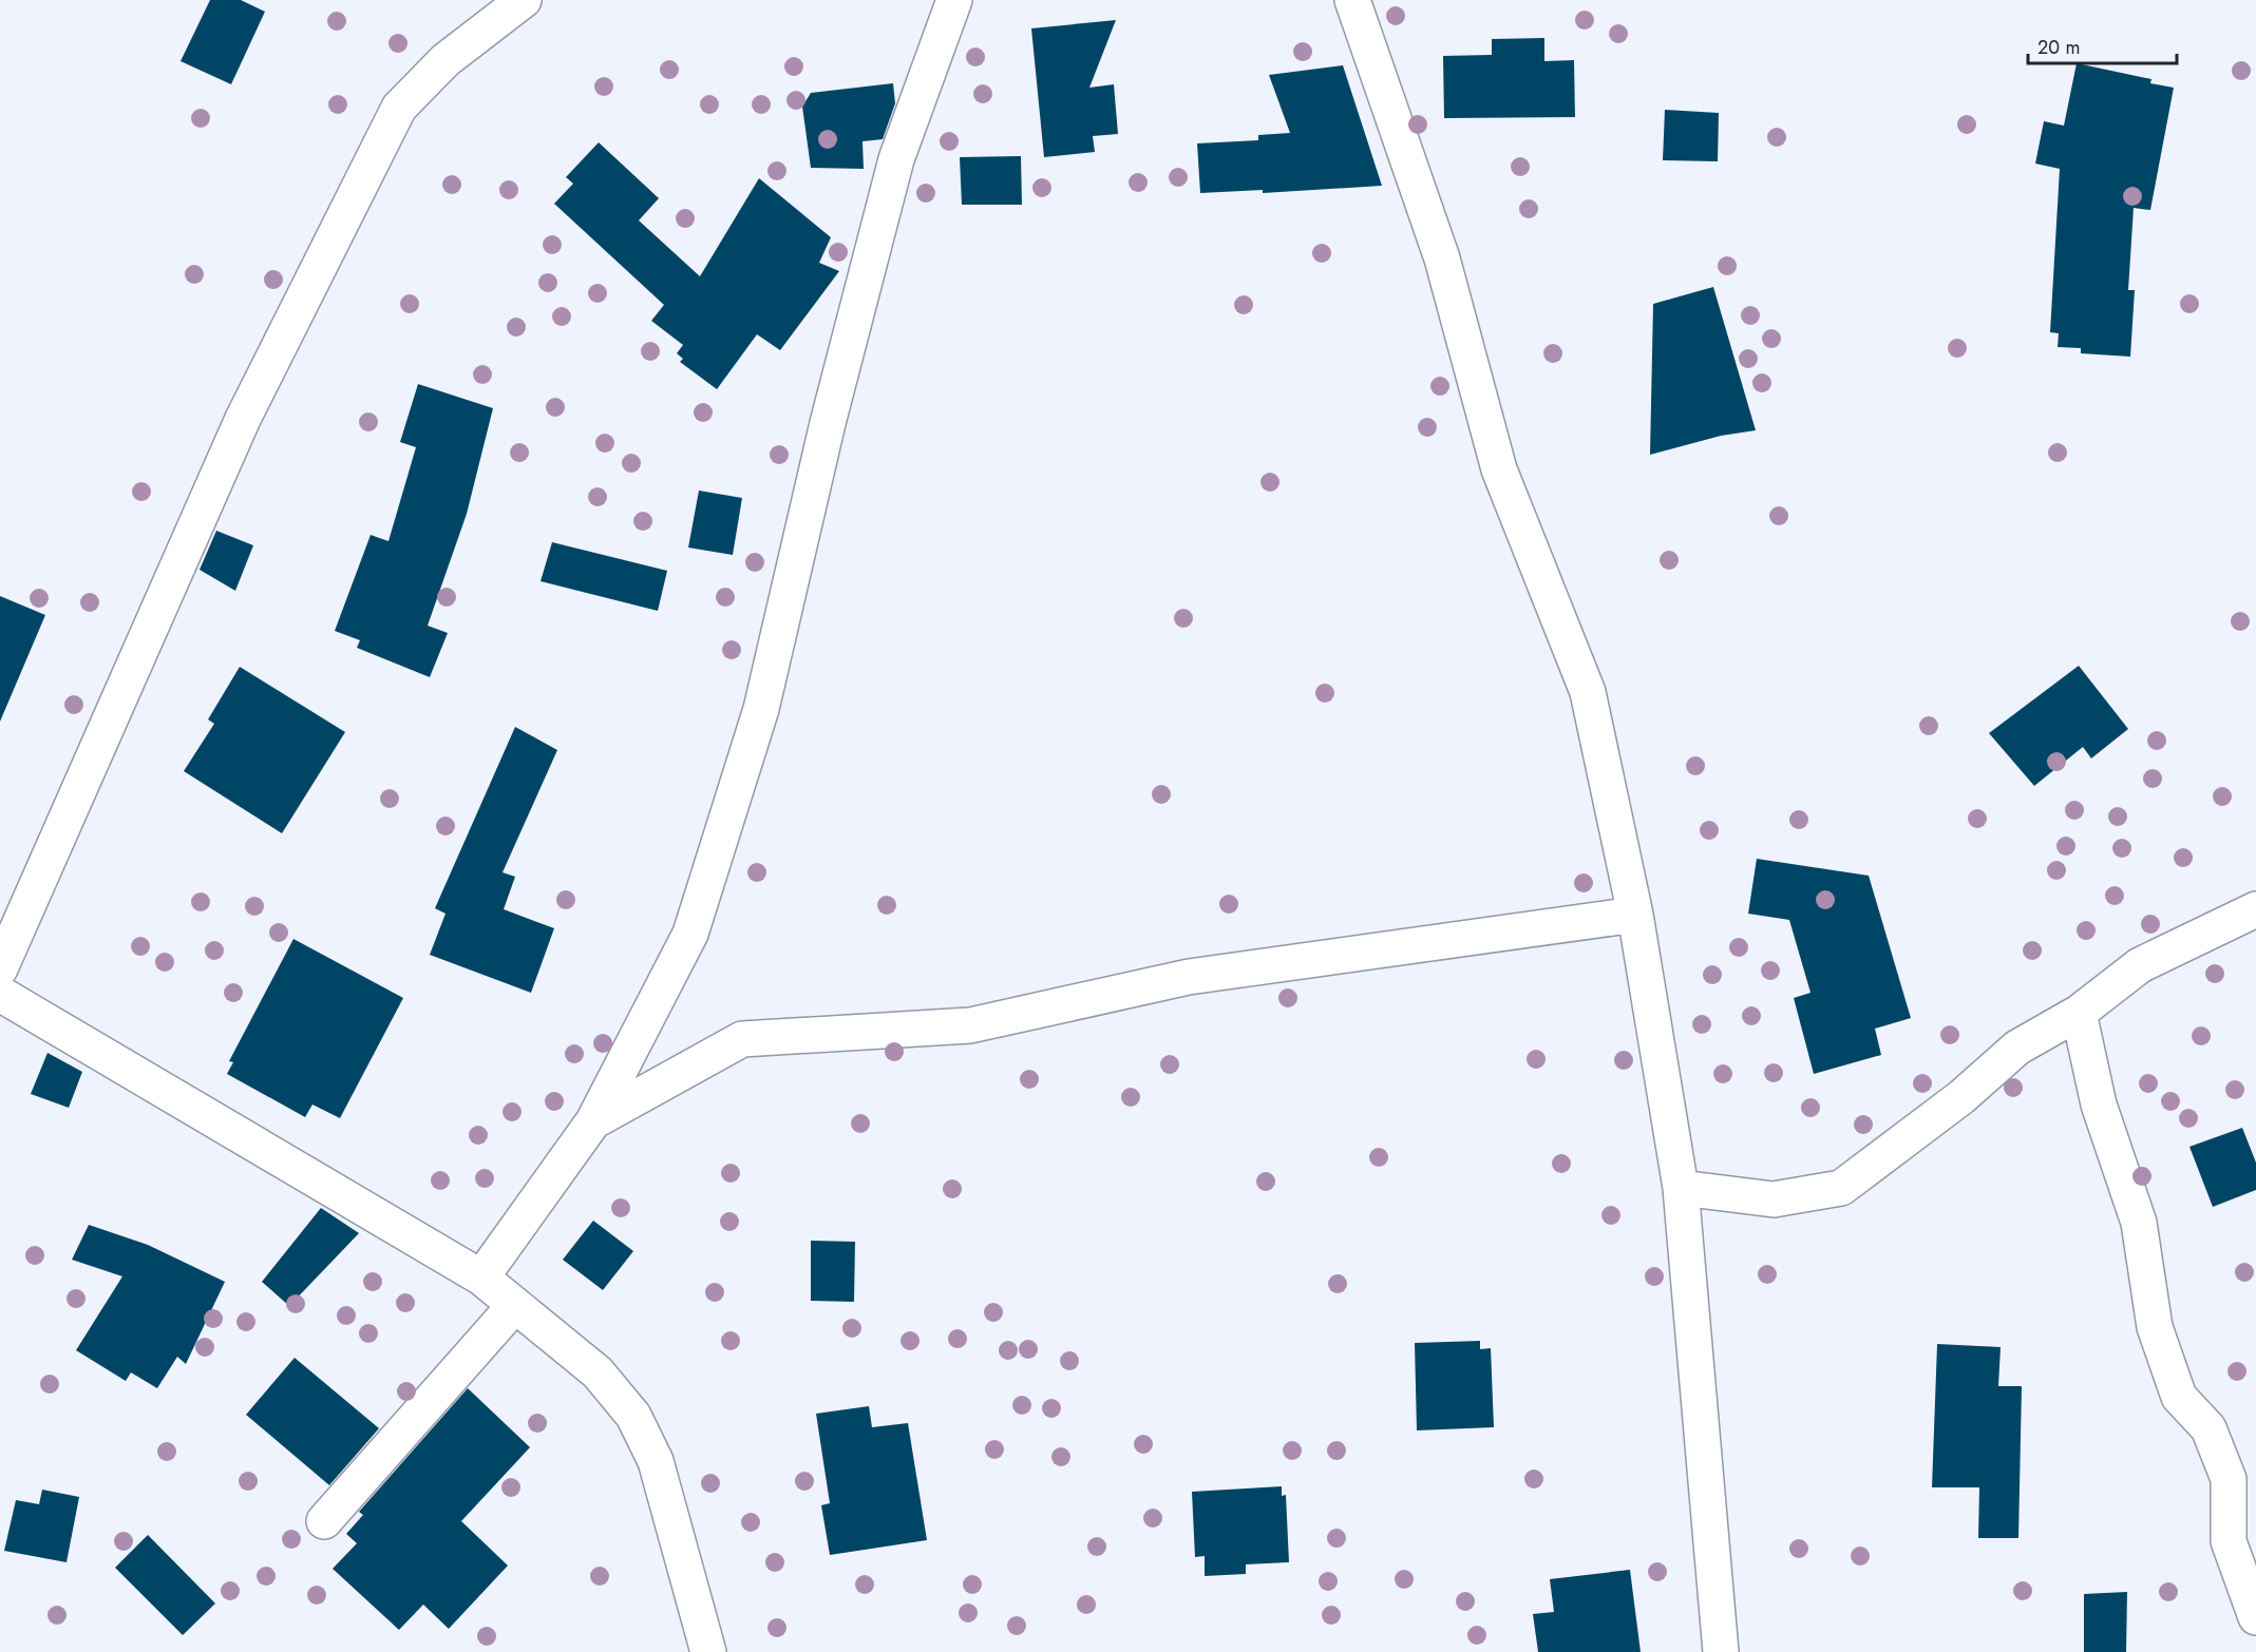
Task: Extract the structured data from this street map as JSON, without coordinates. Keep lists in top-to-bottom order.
{
  "scale_bar": "20 m"
}
